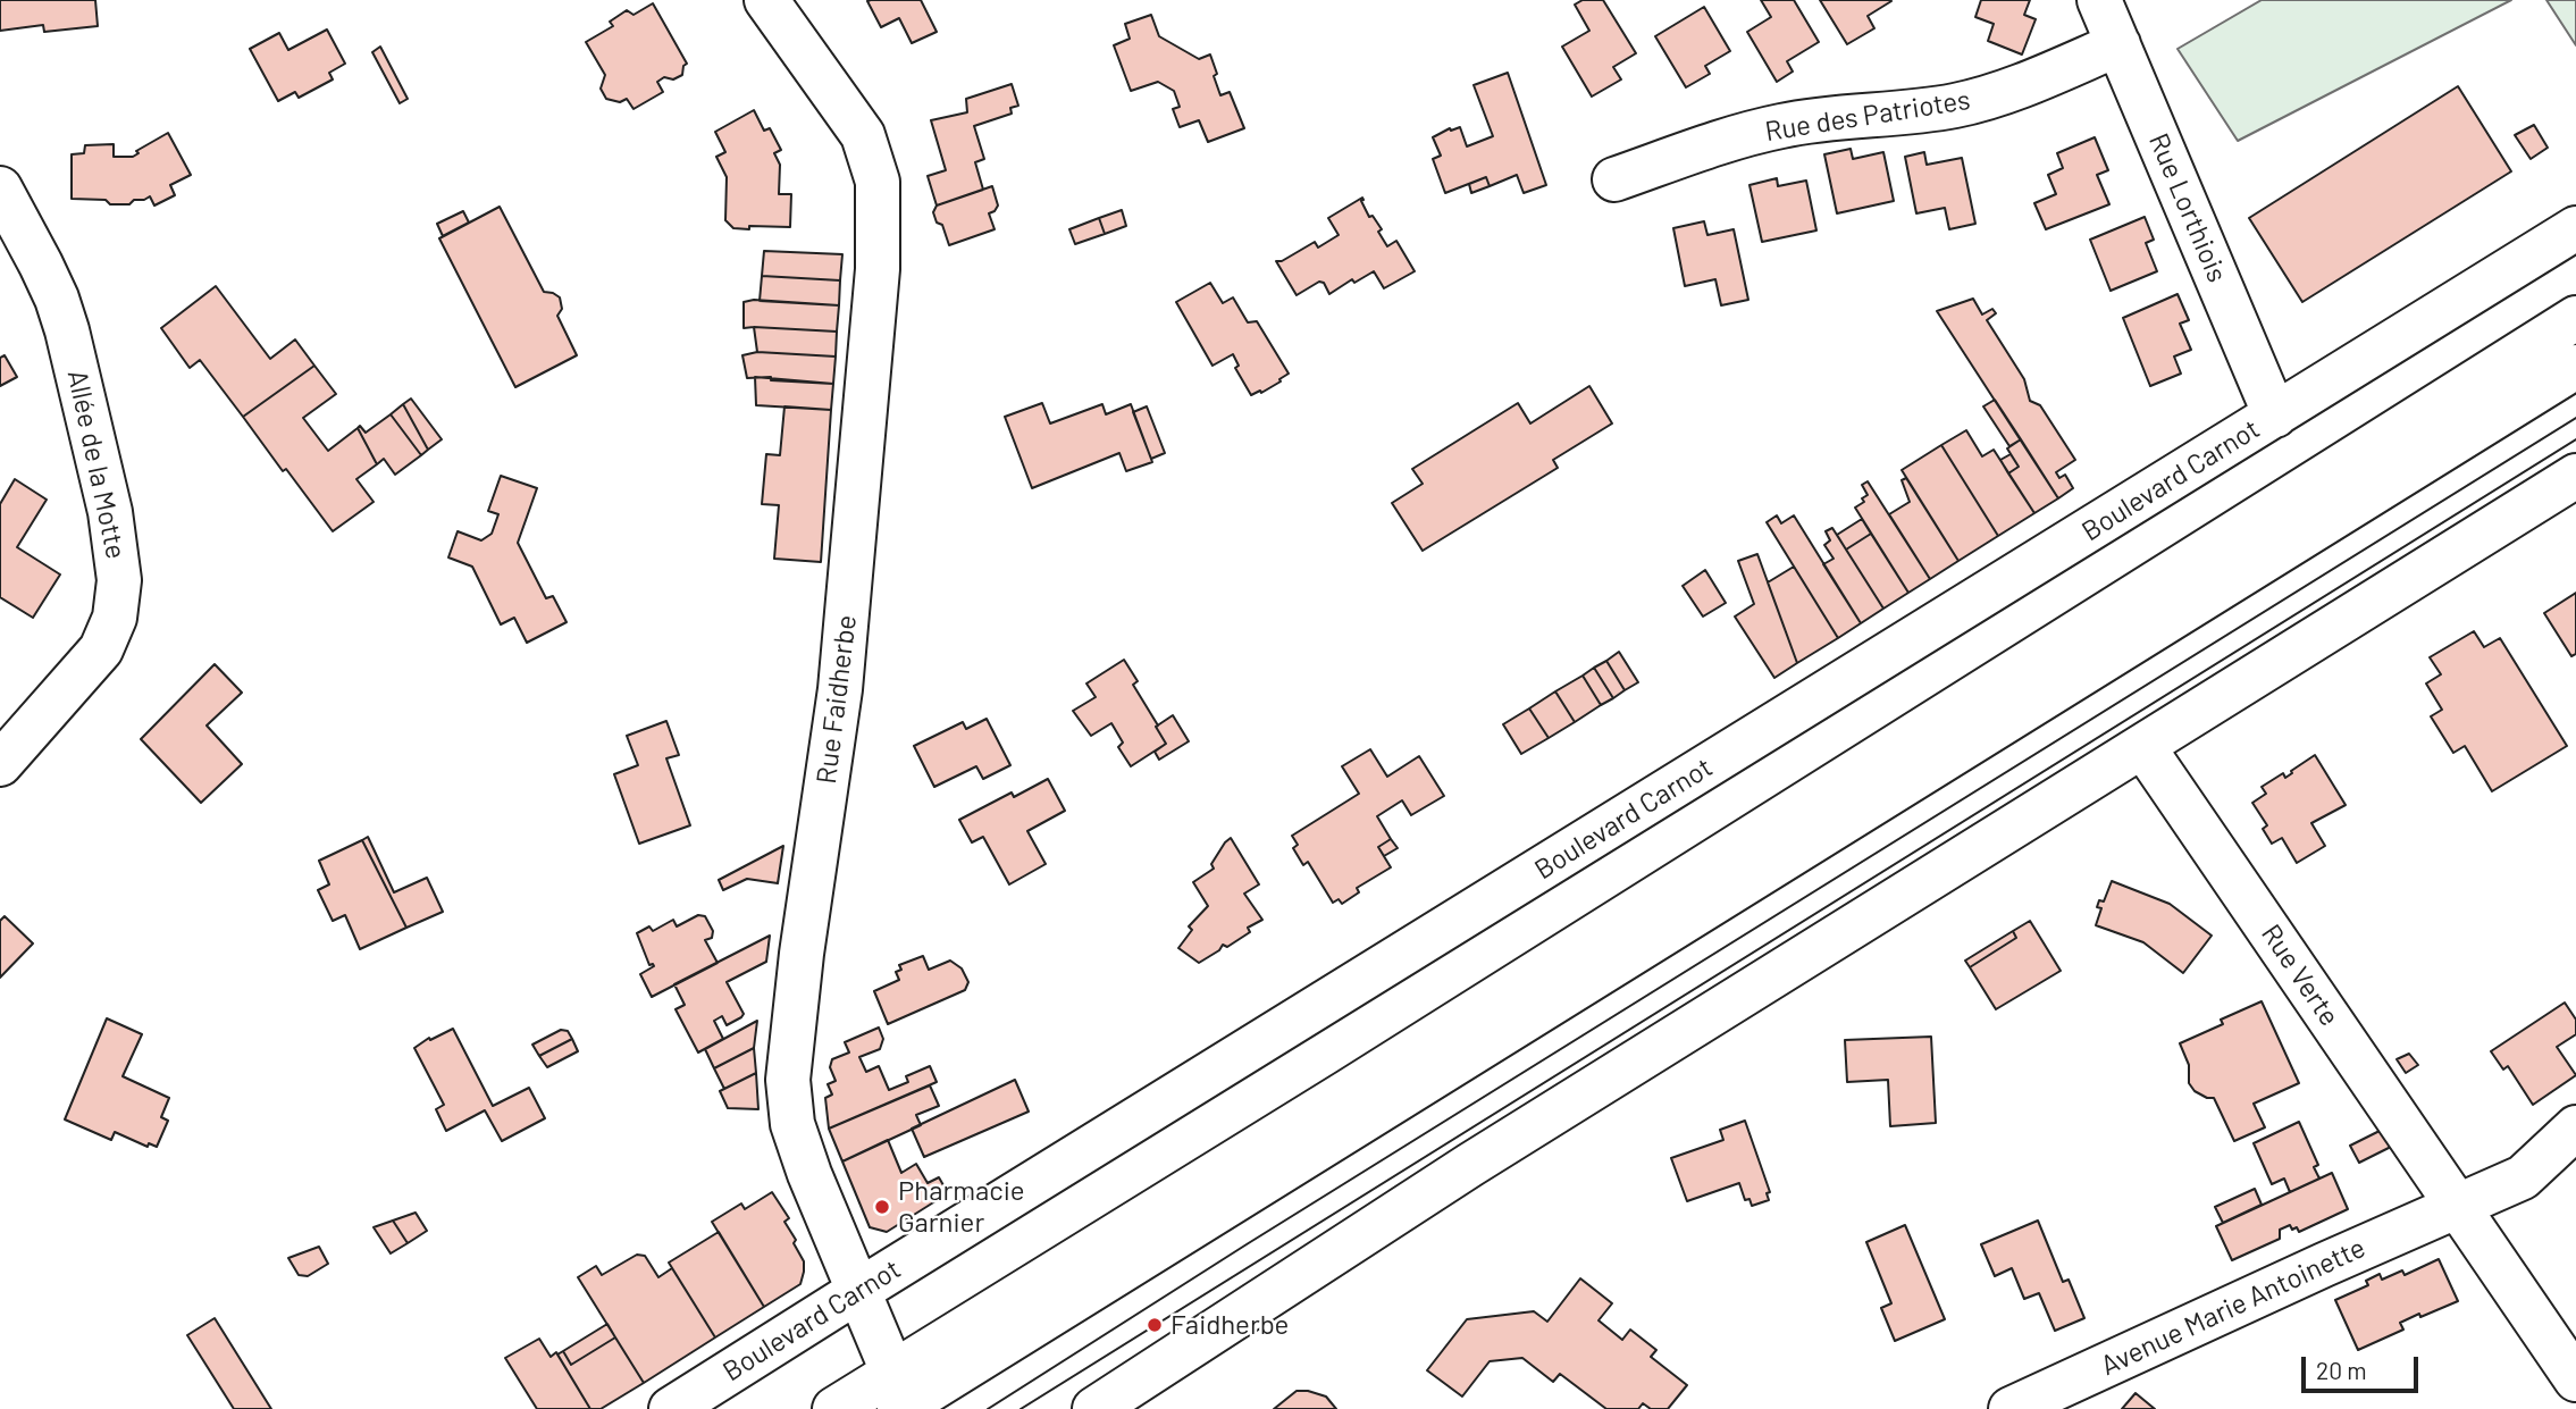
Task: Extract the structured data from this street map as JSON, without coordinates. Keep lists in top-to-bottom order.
{
  "streets": {
    "street": [
      "Rue des Patriotes",
      "Rue Lorthiois",
      "Allée de la Motte",
      "Boulevard Carnot",
      "Rue Faidherbe",
      "Rue Verte",
      "Avenue Marie Antoinette"
    ]
  },
  "crossings": [
    ["Rue des Patriotes", "Rue Lorthiois"],
    ["Rue Lorthiois", "Boulevard Carnot"],
    ["Boulevard Carnot", "Rue Faidherbe"],
    ["Rue Verte", "Avenue Marie Antoinette"]
  ],
  "places": ["Pharmacie Garnier", "Faidherbe"],
  "scale_bar": "20 m"
}
